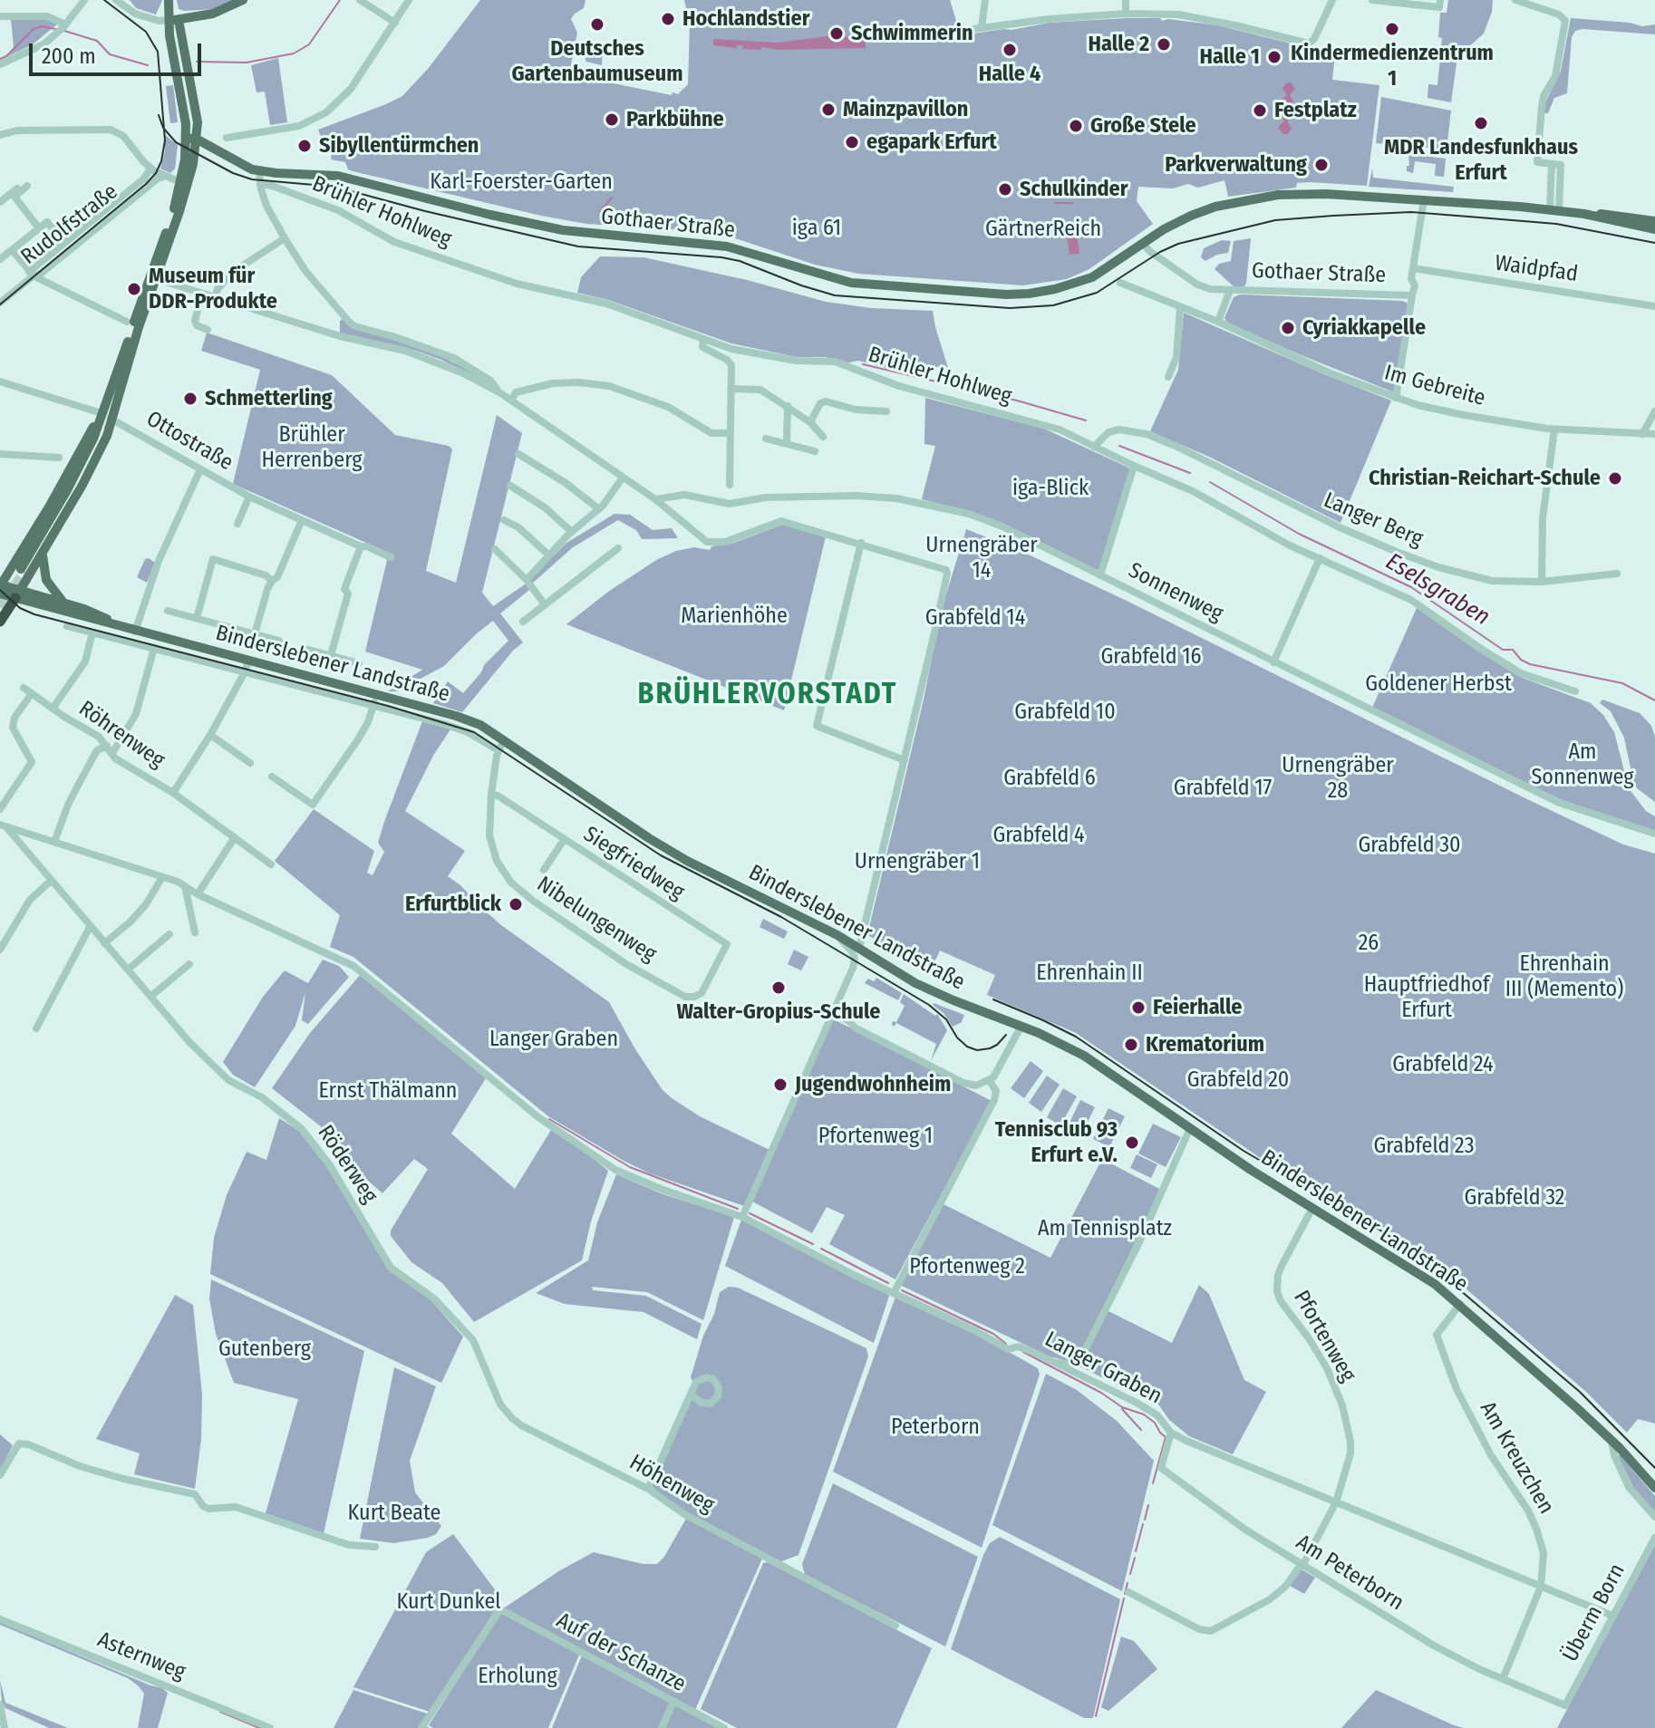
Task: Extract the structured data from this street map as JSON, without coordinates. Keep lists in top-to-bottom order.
{
  "streets": {
    "main road": ["Gothaer Straße", "Binderslebener Landstraße"],
    "street": [
      "Brühler Hohlweg",
      "Rudolfstraße",
      "Waidpfad",
      "Im Gebreite",
      "Ottostraße",
      "Langer Berg",
      "Sonnenweg",
      "Röhrenweg",
      "Siegfriedweg",
      "Nibelungenweg",
      "Röderweg",
      "Pfortenweg",
      "Langer Graben",
      "Am Kreuzchen",
      "Höhenweg",
      "Am Peterborn",
      "Überm Born",
      "Auf der Schanze",
      "Asternweg"
    ]
  },
  "crossings": [
    ["Brühler Hohlweg", "Langer Berg"],
    ["Gothaer Straße", "Waidpfad"],
    ["Binderslebener Landstraße", "Nibelungenweg"],
    ["Binderslebener Landstraße", "Pfortenweg"],
    ["Binderslebener Landstraße", "Am Kreuzchen"],
    ["Siegfriedweg", "Nibelungenweg"],
    ["Röderweg", "Langer Graben"],
    ["Röderweg", "Höhenweg"],
    ["Pfortenweg", "Langer Graben"],
    ["Pfortenweg", "Am Peterborn"],
    ["Langer Graben", "Am Kreuzchen"],
    ["Langer Graben", "Am Peterborn"],
    ["Langer Graben", "Überm Born"],
    ["Am Kreuzchen", "Am Peterborn"],
    ["Am Peterborn", "Überm Born"]
  ],
  "districts": ["BRÜHLERVORSTADT"],
  "water": ["Eselsgraben"],
  "parks": [
    "Karl-Foerster-Garten",
    "iga 61",
    "GärtnerReich",
    "Brühler Herrenberg",
    "iga-Blick",
    "Urnengräber 14",
    "Marienhöhe",
    "Grabfeld 14",
    "Grabfeld 16",
    "Goldener Herbst",
    "Grabfeld 10",
    "Am Sonnenweg",
    "Urnengräber 28",
    "Grabfeld 6",
    "Grabfeld 17",
    "Grabfeld 4",
    "Grabfeld 30",
    "Urnengräber 1",
    "26",
    "Ehrenhain III (Memento)",
    "Ehrenhain II",
    "Hauptfriedhof Erfurt",
    "Langer Graben",
    "Grabfeld 24",
    "Grabfeld 20",
    "Ernst Thälmann",
    "Pfortenweg 1",
    "Grabfeld 23",
    "Grabfeld 32",
    "Am Tennisplatz",
    "Pfortenweg 2",
    "Gutenberg",
    "Peterborn",
    "Kurt Beate",
    "Kurt Dunkel",
    "Erholung"
  ],
  "places": [
    "Hochlandstier",
    "Deutsches Gartenbaumuseum",
    "Kindermedienzentrum 1",
    "Schwimmerin",
    "Halle 2",
    "Halle 4",
    "Halle 1",
    "Mainzpavillon",
    "Festplatz",
    "Parkbühne",
    "MDR Landesfunkhaus Erfurt",
    "Große Stele",
    "egapark Erfurt",
    "Sibyllentürmchen",
    "Parkverwaltung",
    "Schulkinder",
    "Museum für DDR-Produkte",
    "Cyriakkapelle",
    "Schmetterling",
    "Christian-Reichart-Schule",
    "Erfurtblick",
    "Walter-Gropius-Schule",
    "Feierhalle",
    "Krematorium",
    "Jugendwohnheim",
    "Tennisclub 93 Erfurt e.V."
  ],
  "scale_bar": "200 m"
}
